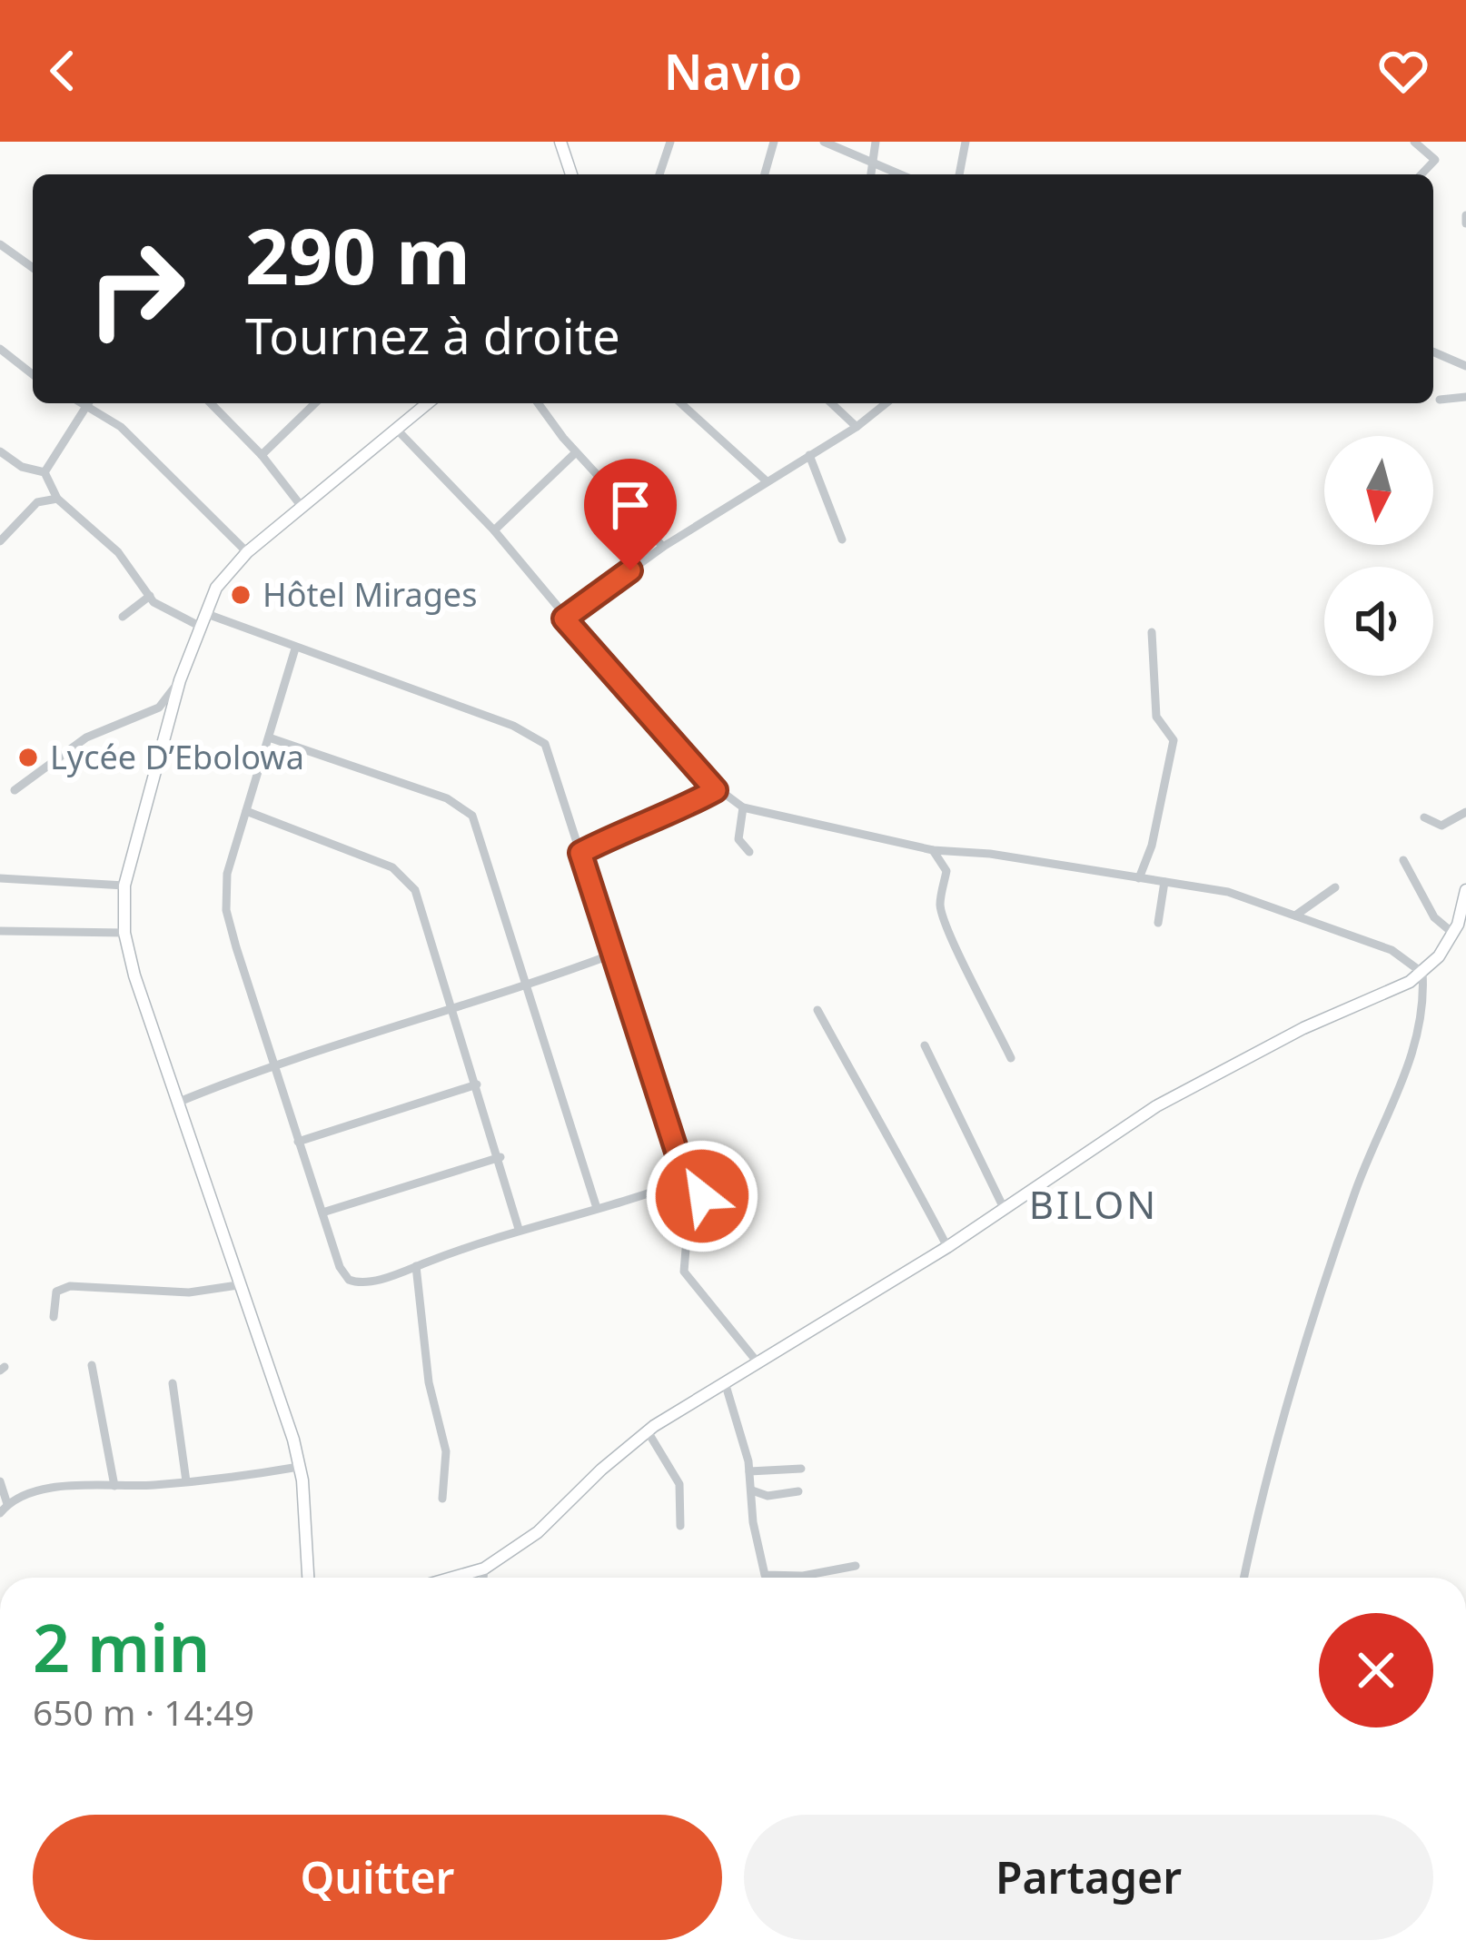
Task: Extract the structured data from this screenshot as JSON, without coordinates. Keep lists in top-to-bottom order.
{
  "districts": ["BILON"],
  "places": ["Hôtel Mirages", "Lycée D’Ebolowa"],
  "north": "bottom",
  "page": {
    "header": "Navio",
    "turn": ["290 m", "Tournez à droite"],
    "heading": ["2 min", "650 m · 14:49"],
    "buttons": ["Quitter", "Partager"]
  }
}
